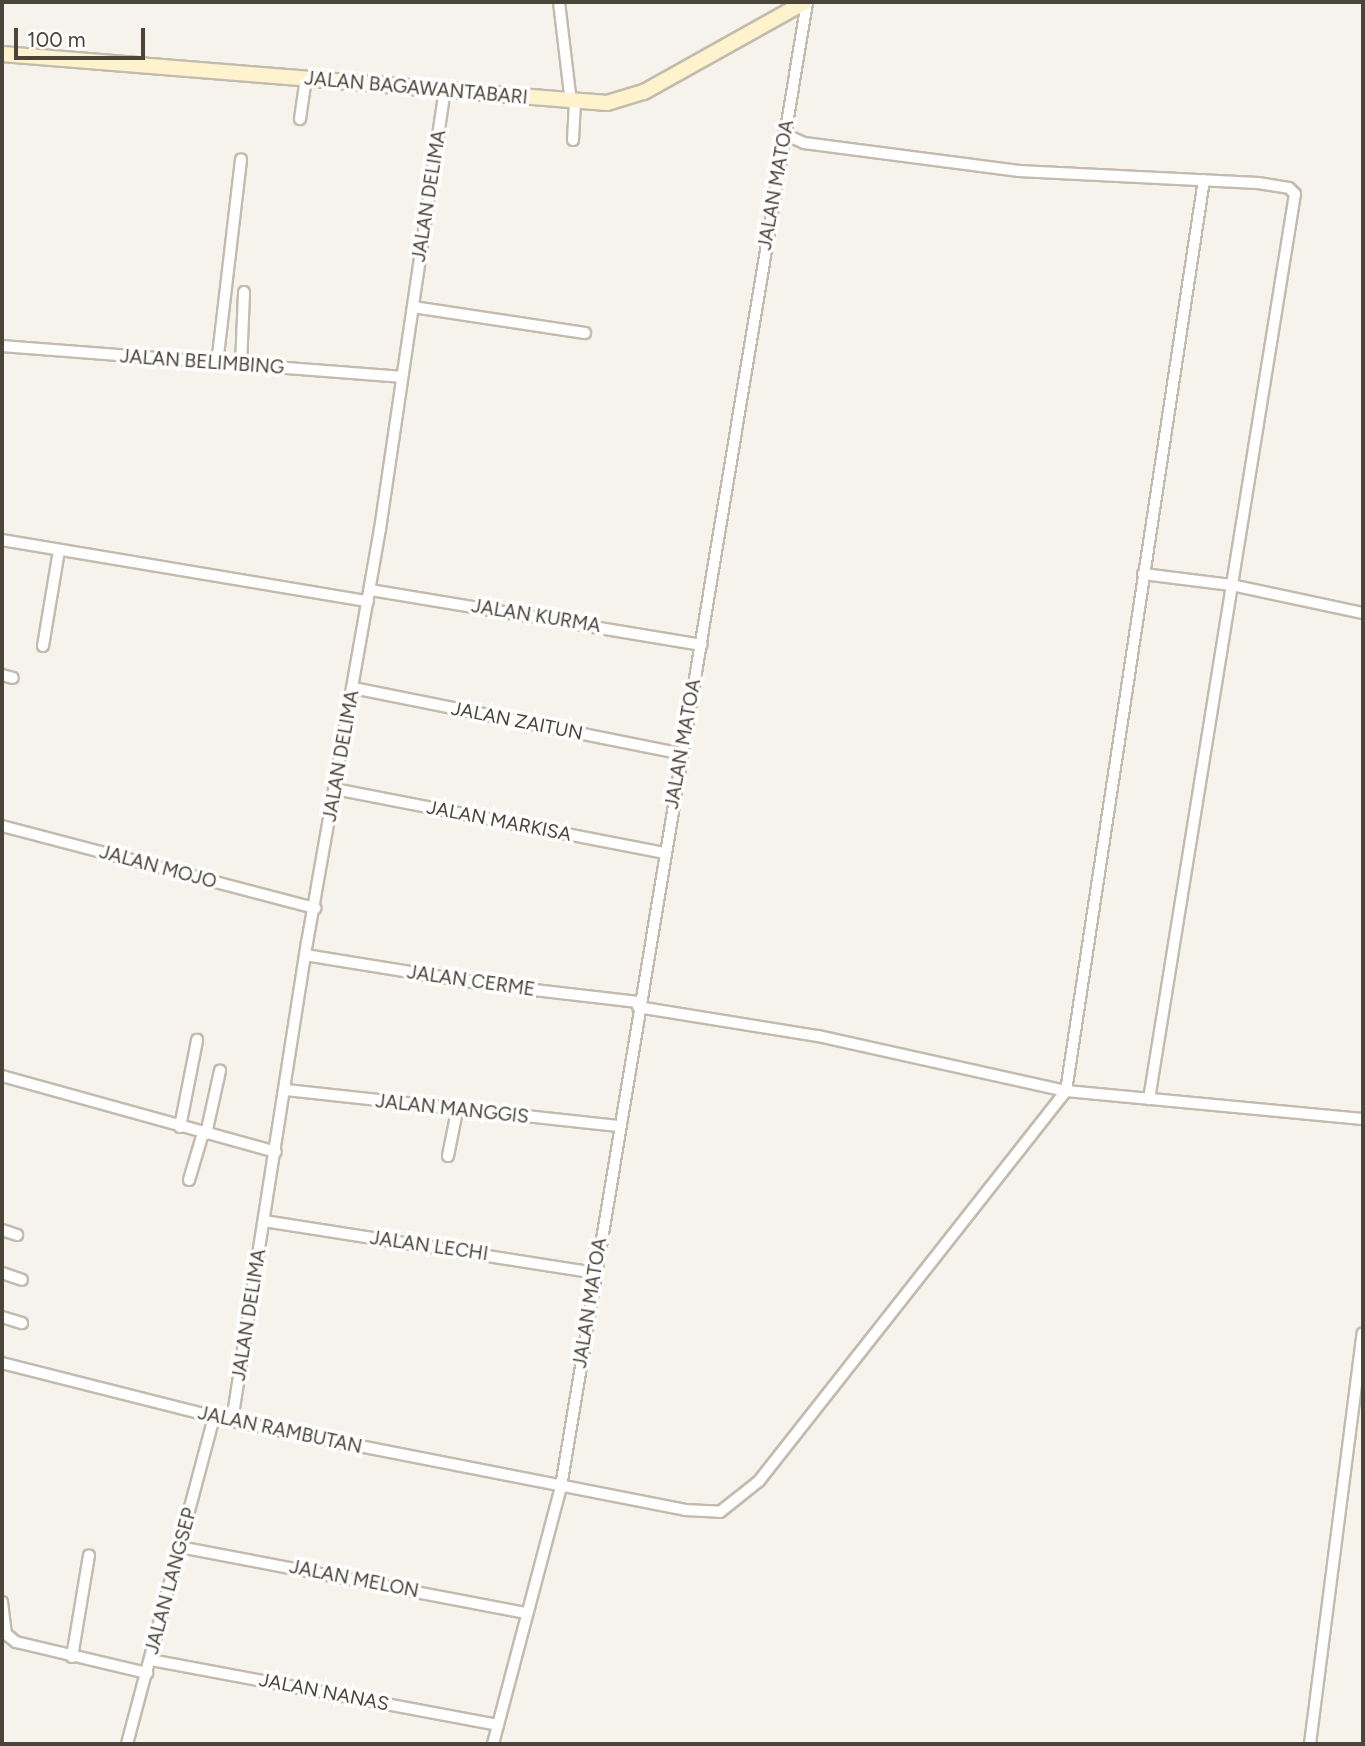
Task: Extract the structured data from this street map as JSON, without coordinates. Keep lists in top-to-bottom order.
{
  "streets": {
    "street": [
      "JALAN BAGAWANTABARI",
      "JALAN MATOA",
      "JALAN DELIMA",
      "JALAN BELIMBING",
      "JALAN KURMA",
      "JALAN ZAITUN",
      "JALAN MARKISA",
      "JALAN MOJO",
      "JALAN CERME",
      "JALAN MANGGIS",
      "JALAN LECHI",
      "JALAN RAMBUTAN",
      "JALAN MELON",
      "JALAN LANGSEP",
      "JALAN NANAS"
    ]
  },
  "crossings": [
    ["JALAN BAGAWANTABARI", "JALAN MATOA"],
    ["JALAN BAGAWANTABARI", "JALAN DELIMA"],
    ["JALAN MATOA", "JALAN KURMA"],
    ["JALAN MATOA", "JALAN ZAITUN"],
    ["JALAN MATOA", "JALAN MARKISA"],
    ["JALAN MATOA", "JALAN CERME"],
    ["JALAN MATOA", "JALAN MANGGIS"],
    ["JALAN MATOA", "JALAN LECHI"],
    ["JALAN MATOA", "JALAN RAMBUTAN"],
    ["JALAN MATOA", "JALAN MELON"],
    ["JALAN MATOA", "JALAN NANAS"],
    ["JALAN DELIMA", "JALAN BELIMBING"],
    ["JALAN DELIMA", "JALAN KURMA"],
    ["JALAN DELIMA", "JALAN ZAITUN"],
    ["JALAN DELIMA", "JALAN MARKISA"],
    ["JALAN DELIMA", "JALAN MOJO"],
    ["JALAN DELIMA", "JALAN CERME"],
    ["JALAN DELIMA", "JALAN MANGGIS"],
    ["JALAN DELIMA", "JALAN LECHI"],
    ["JALAN DELIMA", "JALAN RAMBUTAN"],
    ["JALAN CERME", "JALAN RAMBUTAN"],
    ["JALAN RAMBUTAN", "JALAN LANGSEP"],
    ["JALAN MELON", "JALAN LANGSEP"],
    ["JALAN LANGSEP", "JALAN NANAS"]
  ],
  "scale_bar": "100 m"
}
